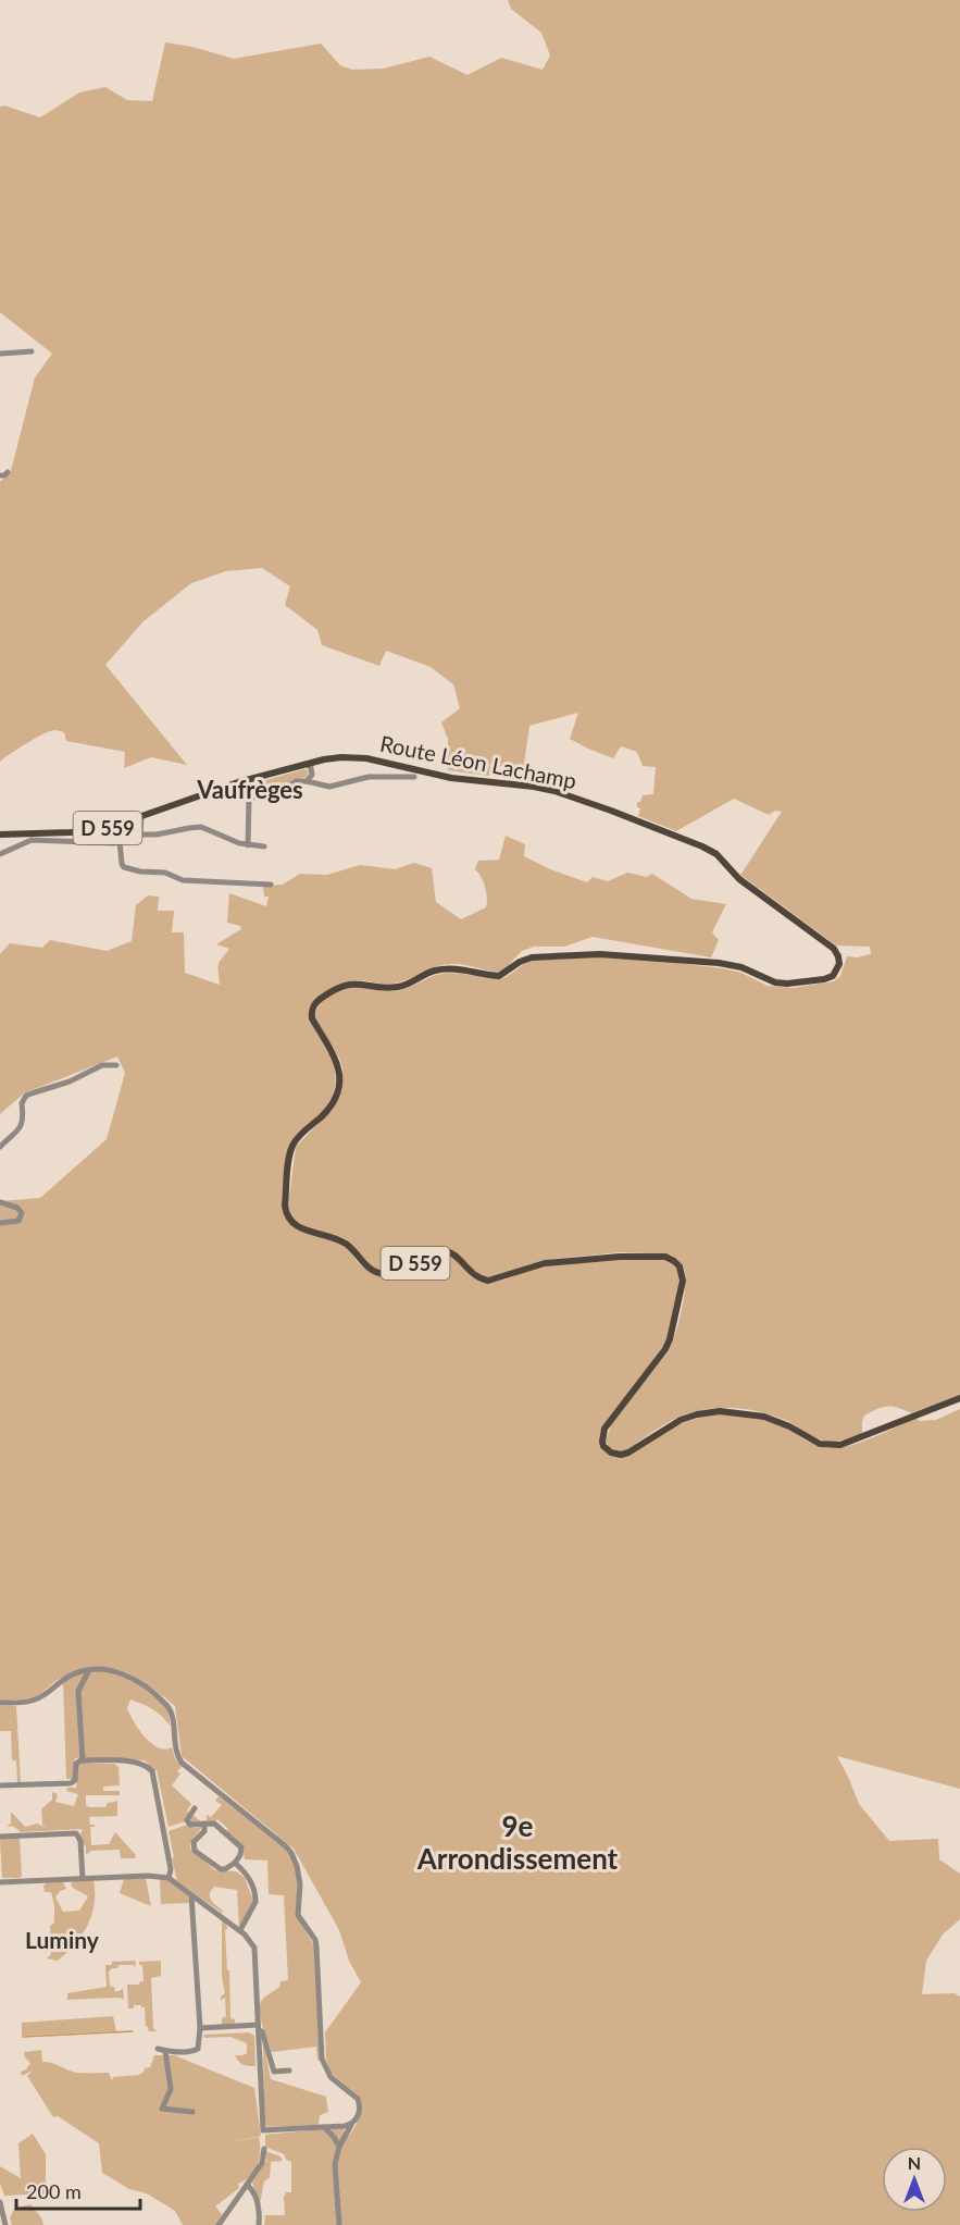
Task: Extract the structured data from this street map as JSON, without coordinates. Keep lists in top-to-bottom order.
{
  "streets": {
    "main road": ["Route Léon Lachamp", "D 559"]
  },
  "districts": ["Vaufrèges", "9e Arrondissement", "Luminy"],
  "scale_bar": "200 m",
  "north": "top"
}
